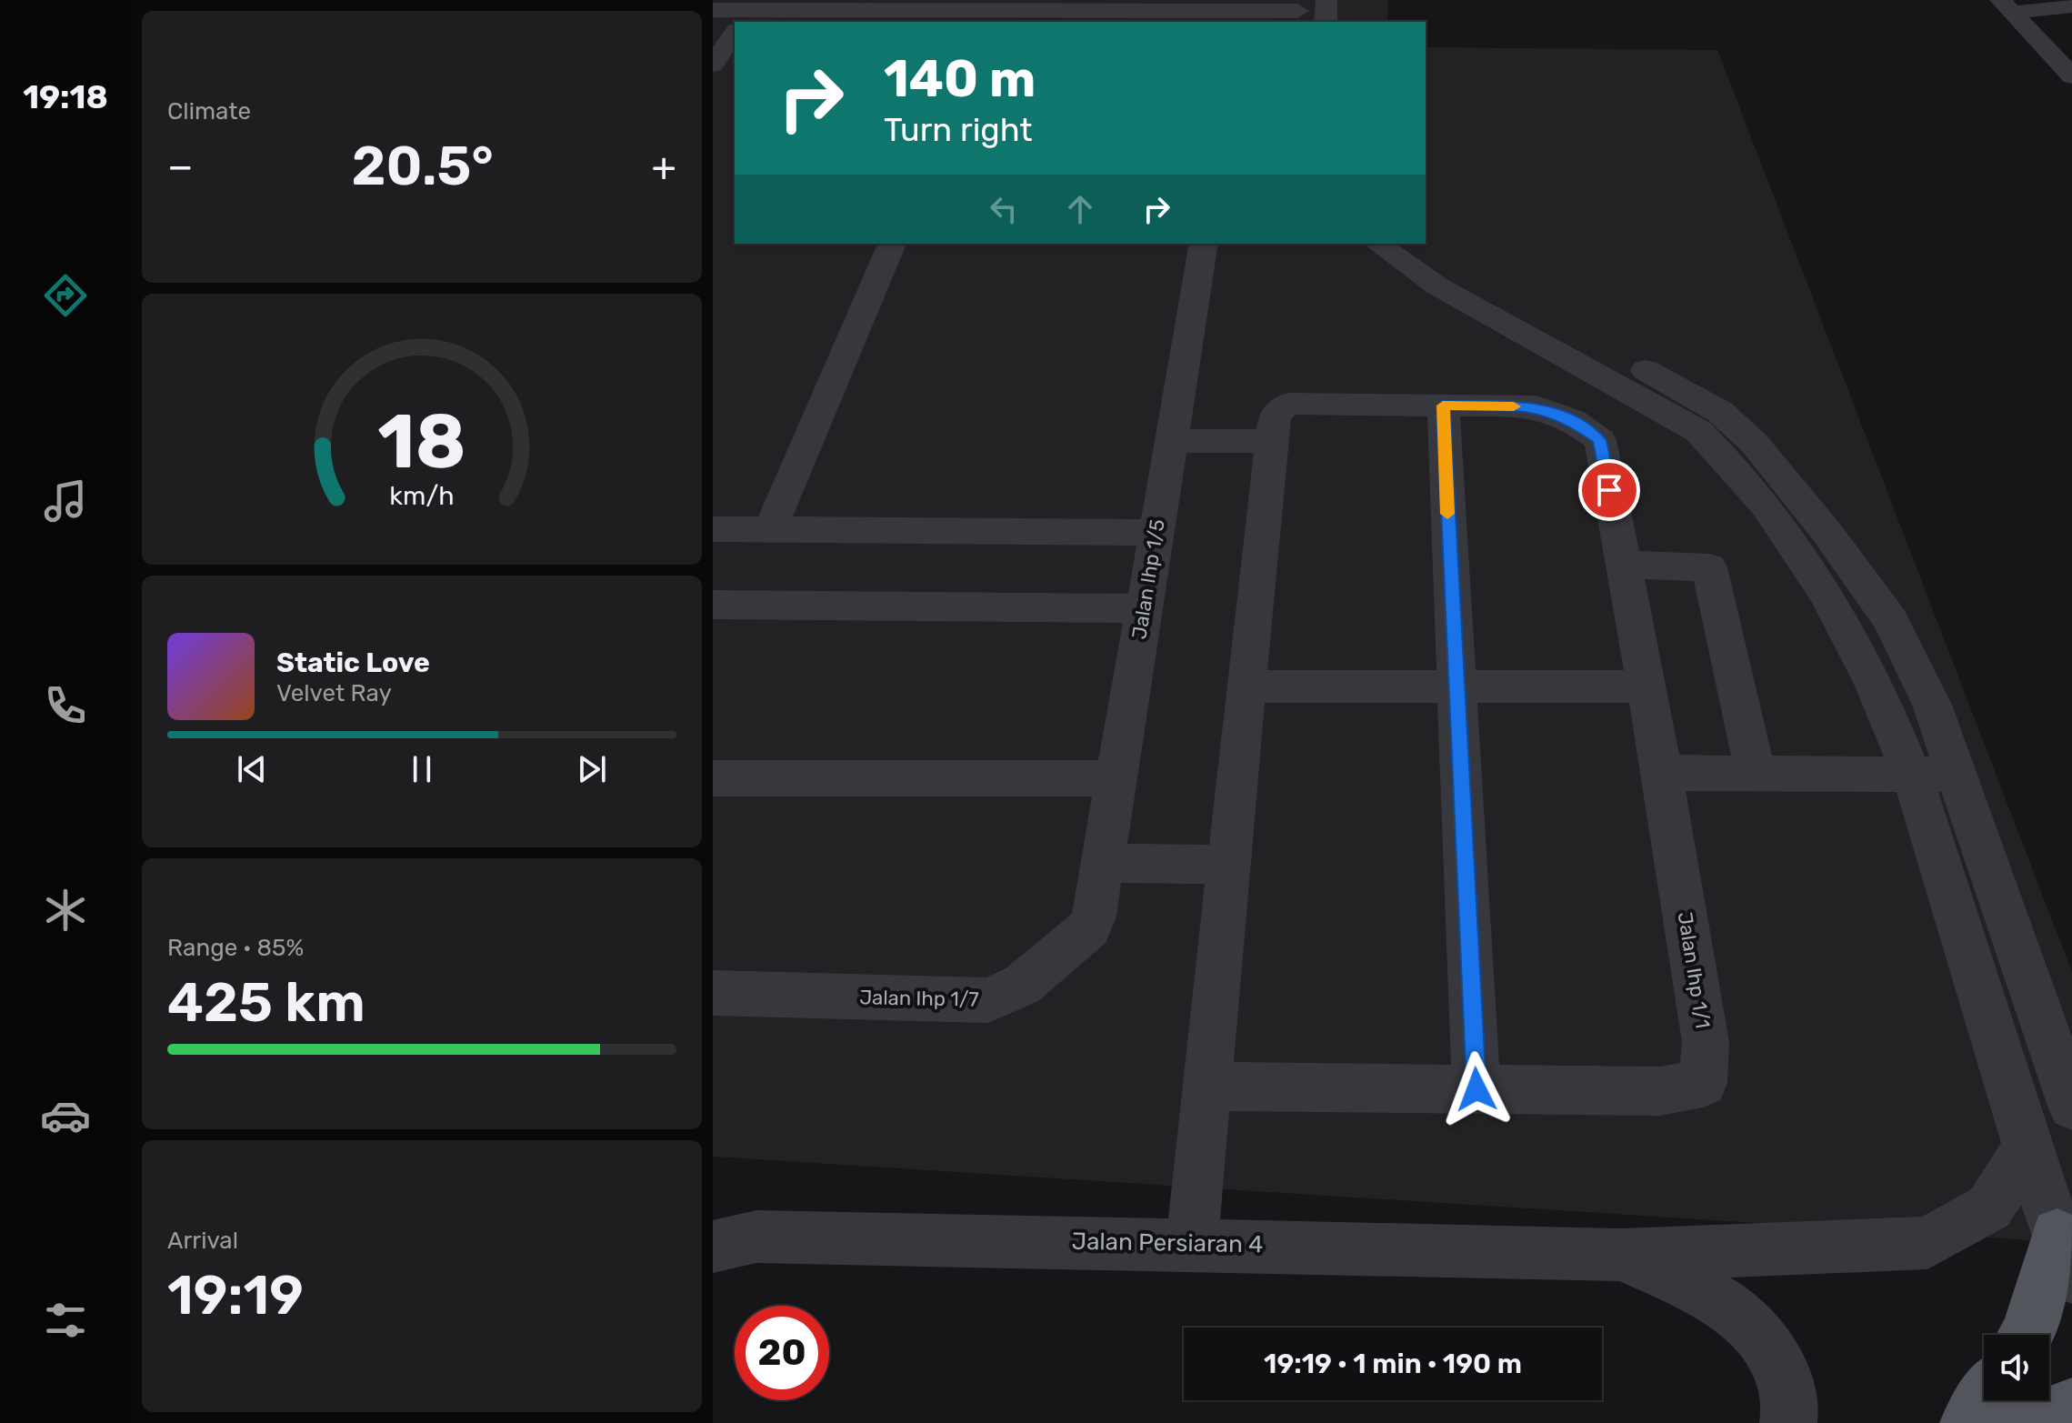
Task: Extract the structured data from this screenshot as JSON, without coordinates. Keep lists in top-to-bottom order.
{
  "streets": {
    "street": [
      "Jalan Ihp 1/5",
      "Jalan Ihp 1/1",
      "Jalan Ihp 1/7",
      "Jalan Persiaran 4"
    ]
  },
  "crossings": [
    ["Jalan Ihp 1/5", "Jalan Ihp 1/7"]
  ],
  "page": {
    "tabs": "19:18",
    "tile": [
      "Climate",
      ["Range · 85%", "425 km"],
      ["Arrival", "19:19"]
    ],
    "turn": ["140 m", "Turn right"],
    "heat": ["−", "20.5°", "+"],
    "song": ["Static Love", "Velvet Ray"],
    "limit": "20",
    "trip": "19:19 · 1 min · 190 m",
    "gauge": ["18", "km/h"]
  }
}
